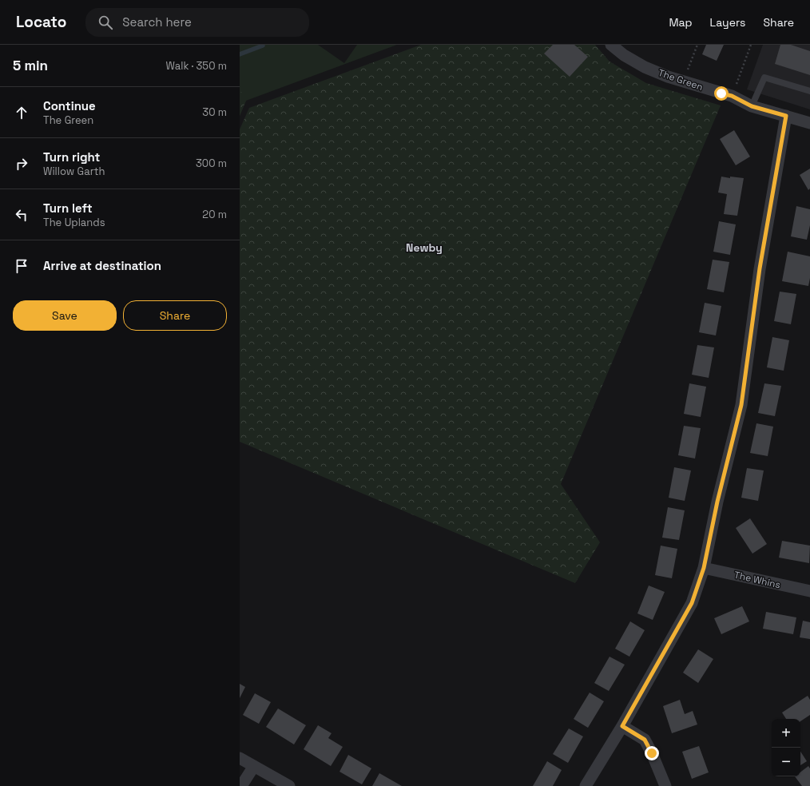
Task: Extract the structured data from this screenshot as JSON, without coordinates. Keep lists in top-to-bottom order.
{
  "streets": {
    "street": ["The Green", "The Whins"]
  },
  "districts": ["Newby"],
  "page": {
    "header": "Locato",
    "search": "Search here",
    "nav": ["Map", "Layers", "Share"],
    "heading": ["5 min", "Walk · 350 m"],
    "list": [
      ["Continue", "The Green", "30 m"],
      ["Turn right", "Willow Garth", "300 m"],
      ["Turn left", "The Uplands", "20 m"],
      "Arrive at destination"
    ],
    "buttons": ["Save", "Share"],
    "map_buttons": ["+", "−"]
  }
}
